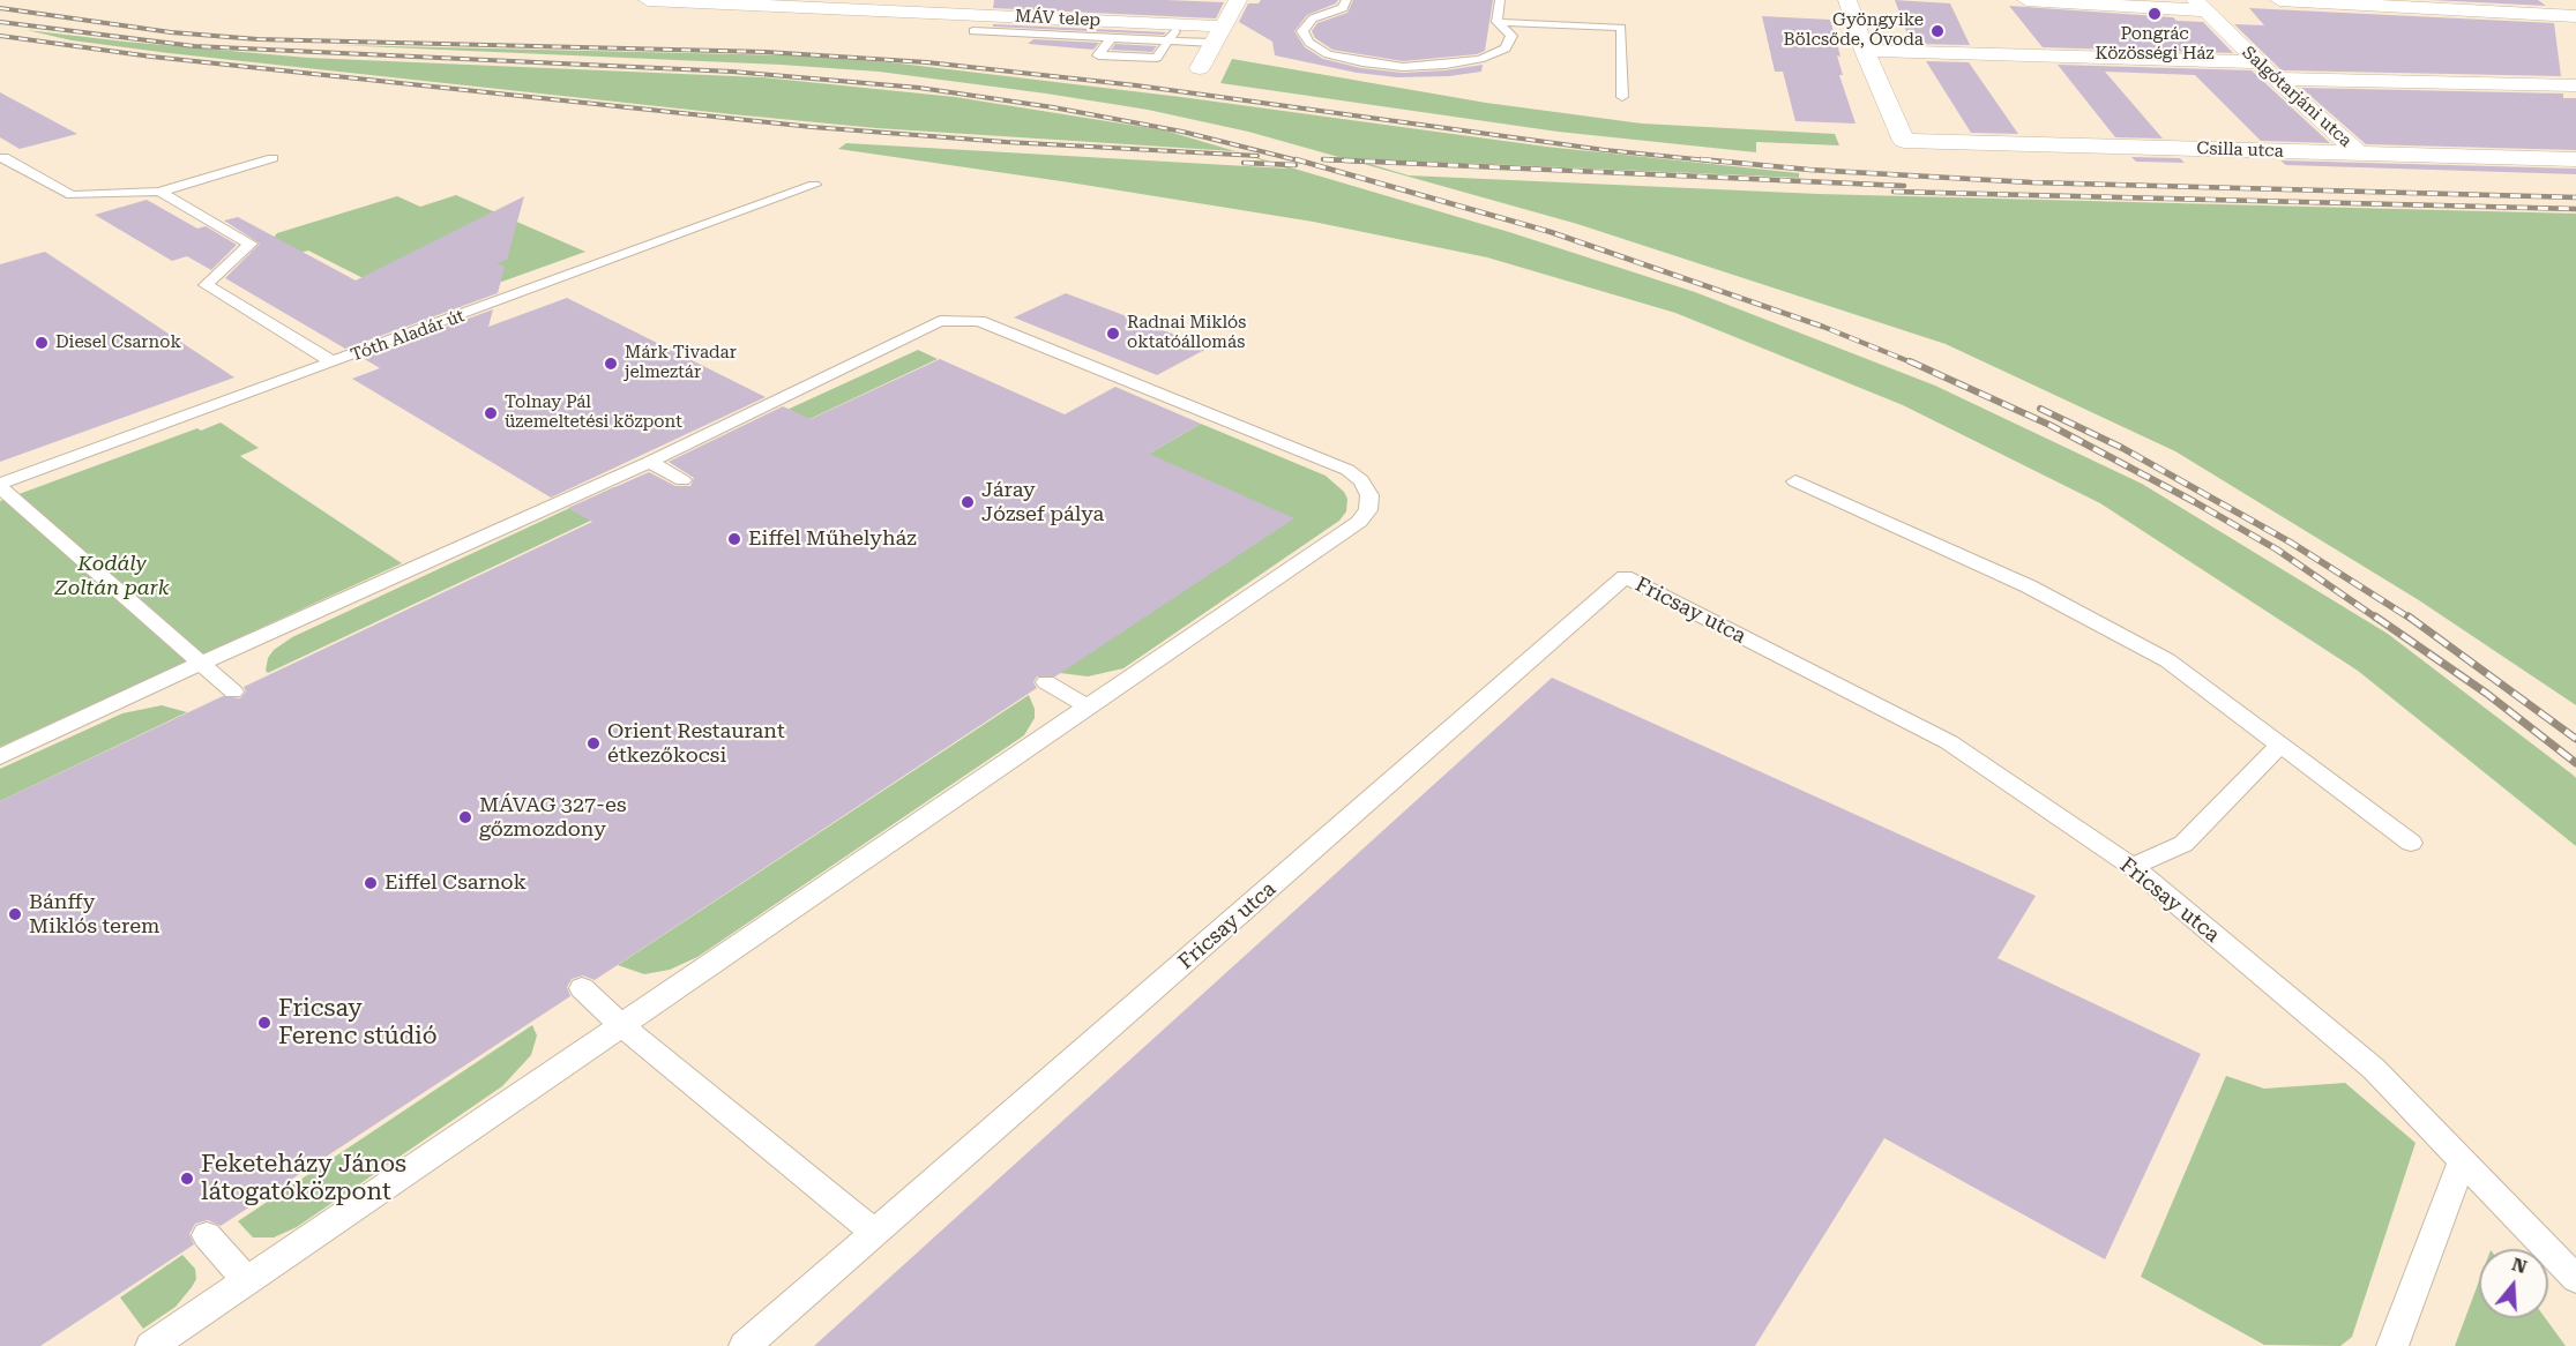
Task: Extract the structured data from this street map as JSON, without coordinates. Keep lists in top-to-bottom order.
{
  "streets": {
    "street": ["MÁV telep", "Salgótarjáni utca", "Csilla utca"],
    "lane": ["Tóth Aladár út", "Fricsay utca"]
  },
  "crossings": [
    ["Salgótarjáni utca", "Csilla utca"]
  ],
  "parks": ["Kodály Zoltán park"],
  "places": [
    "Pongrác Közösségi Ház",
    "Gyöngyike Bölcsőde, Óvoda",
    "Radnai Miklós oktatóállomás",
    "Diesel Csarnok",
    "Márk Tivadar jelmeztár",
    "Tolnay Pál üzemeltetési központ",
    "Járay József pálya",
    "Eiffel Műhelyház",
    "Orient Restaurant étkezőkocsi",
    "MÁVAG 327-es gőzmozdony",
    "Eiffel Csarnok",
    "Bánffy Miklós terem",
    "Fricsay Ferenc stúdió",
    "Feketeházy János látogatóközpont"
  ],
  "north": "top"
}
